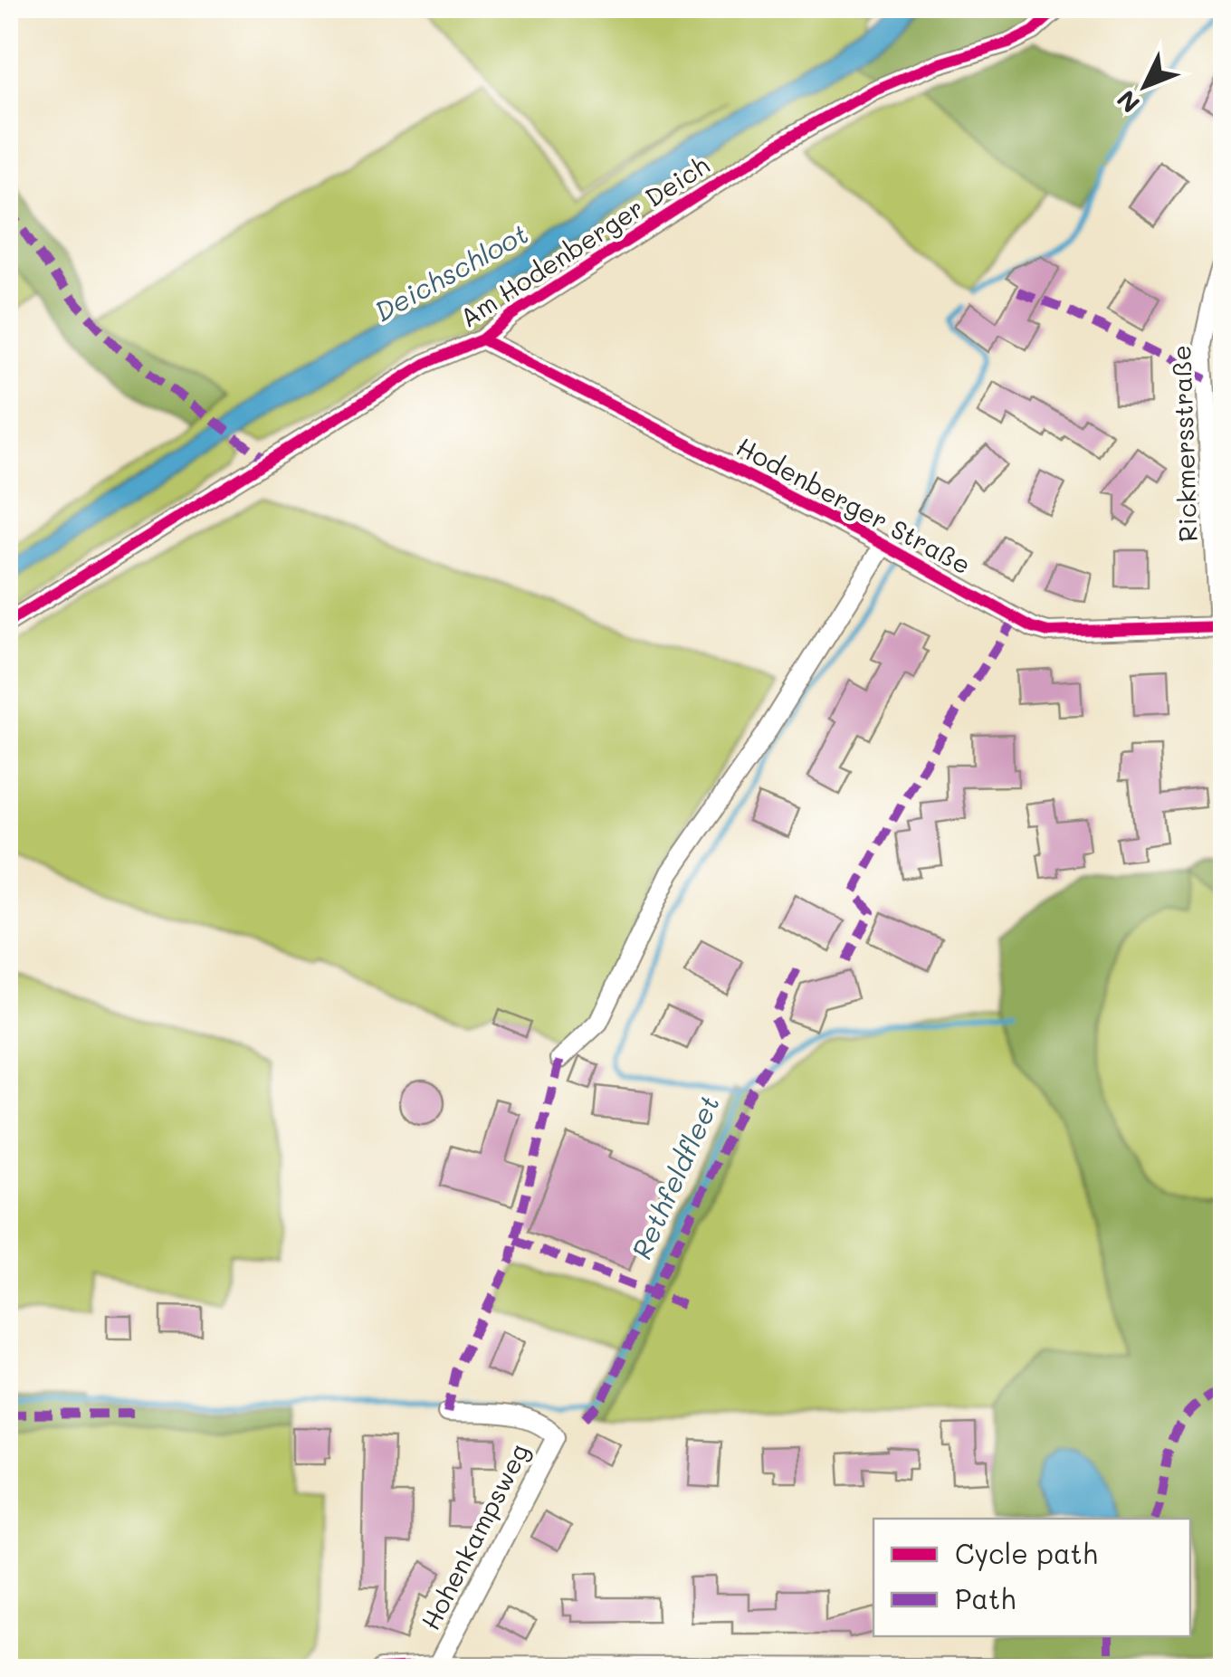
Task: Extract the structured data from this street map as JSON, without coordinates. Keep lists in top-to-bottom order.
{
  "streets": {
    "street": [
      "Am Hodenberger Deich",
      "Rickmersstraße",
      "Hodenberger Straße",
      "Hohenkampsweg"
    ]
  },
  "crossings": [
    ["Am Hodenberger Deich", "Hodenberger Straße"],
    ["Rickmersstraße", "Hodenberger Straße"]
  ],
  "water": ["Deichschloot", "Rethfeldfleet"],
  "legend": ["Cycle path", "Path"],
  "north": "bottom left"
}
